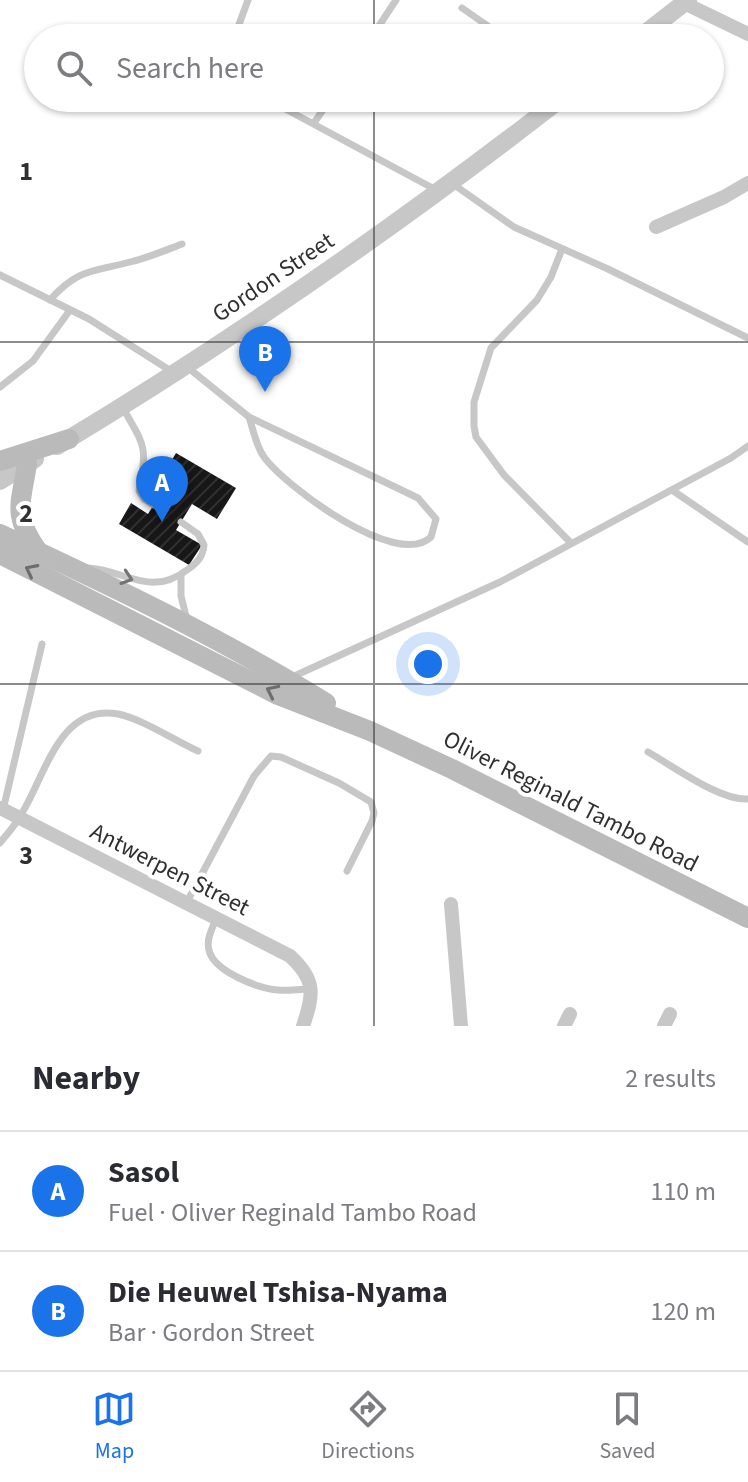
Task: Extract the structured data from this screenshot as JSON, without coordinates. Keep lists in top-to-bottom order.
{
  "streets": {
    "main road": ["Oliver Reginald Tambo Road"],
    "street": ["Gordon Street", "Antwerpen Street"]
  },
  "page": {
    "search": "Search here",
    "pins": ["B", "A"],
    "heading": ["Nearby", "2 results"],
    "list": [
      {
        "mark": "A",
        "name": "Sasol",
        "note": "Fuel · Oliver Reginald Tambo Road",
        "value": "110 m"
      },
      {
        "mark": "B",
        "name": "Die Heuwel Tshisa-Nyama",
        "note": "Bar · Gordon Street",
        "value": "120 m"
      }
    ],
    "nav": ["Map", "Directions", "Saved"]
  },
  "grid": {
    "rows": ["1", "2", "3"]
  }
}
